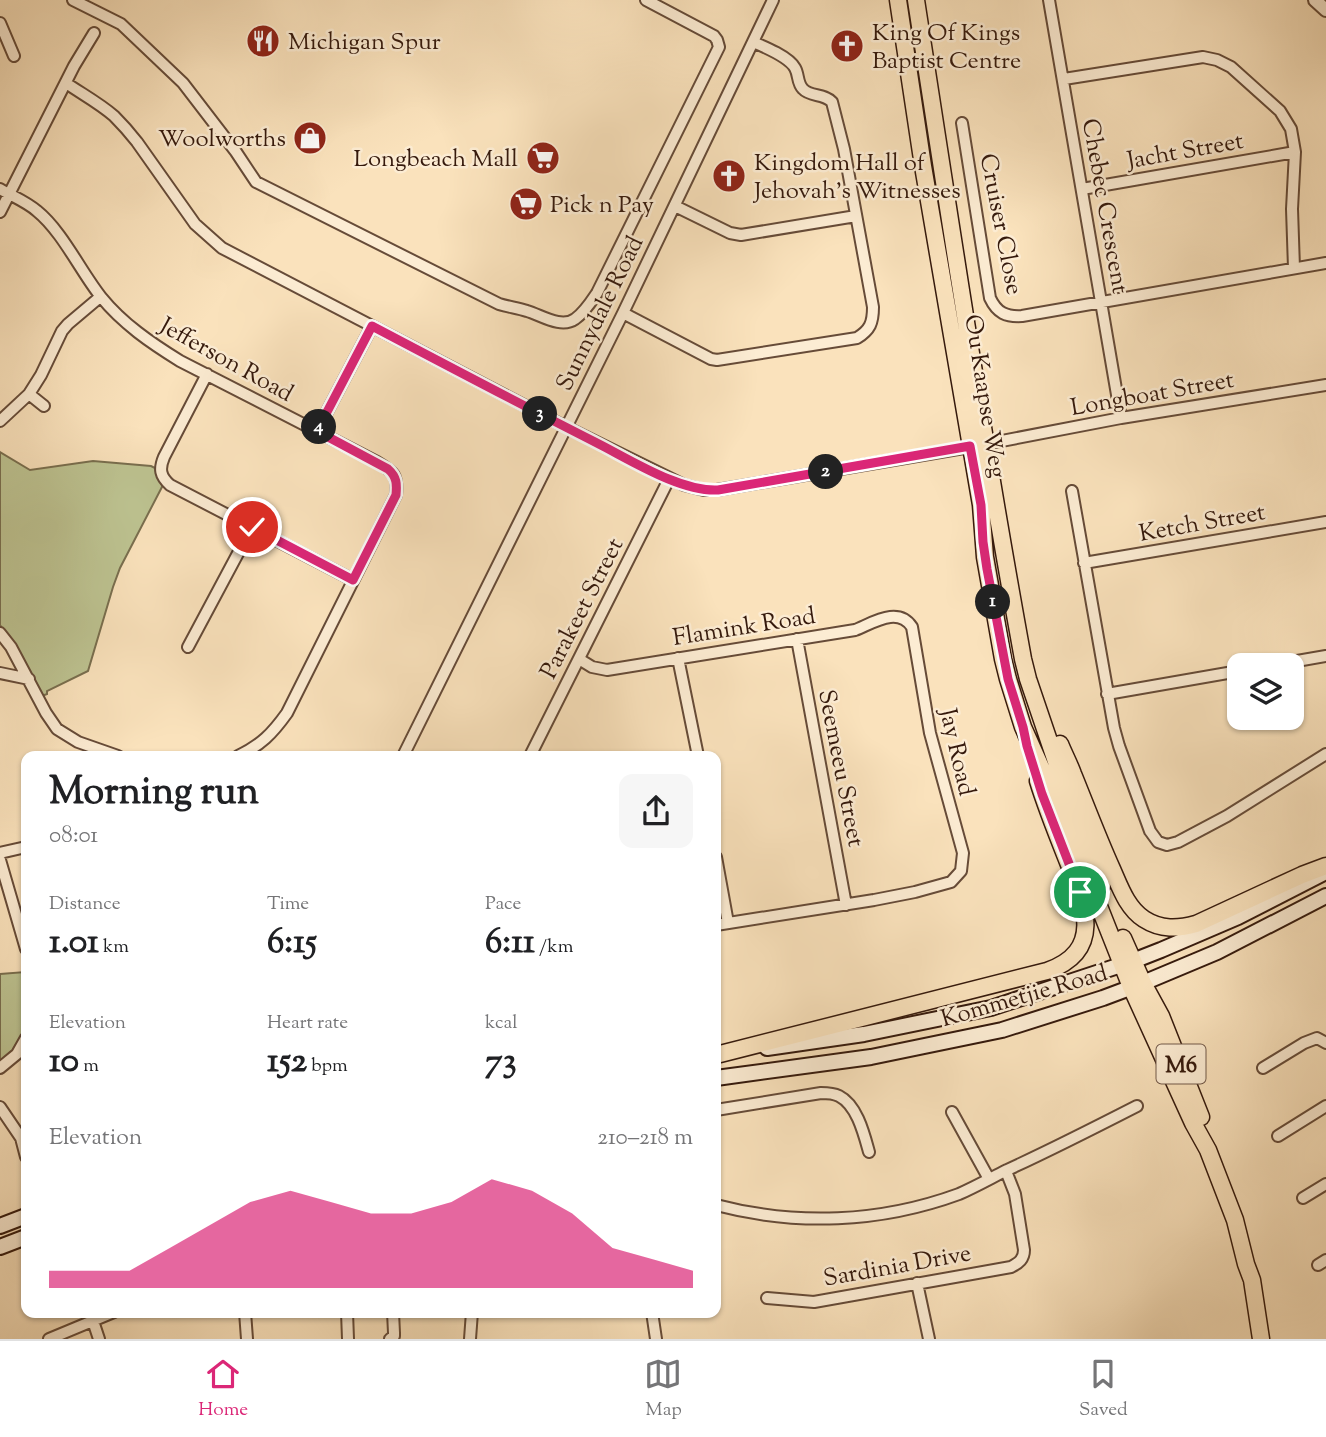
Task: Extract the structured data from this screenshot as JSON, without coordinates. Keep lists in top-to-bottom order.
{
  "streets": {
    "main road": ["Ou Kaapse Weg", "Kommetjie Road", "M6"],
    "street": [
      "Jacht Street",
      "Chebec Crescent",
      "Cruiser Close",
      "Sunnydale Road",
      "Jefferson Road",
      "Longboat Street",
      "Ketch Street",
      "Parakeet Street",
      "Flamink Road",
      "Jay Road",
      "Seemeeu Street",
      "Sardinia Drive"
    ]
  },
  "crossings": [
    ["Jacht Street", "Chebec Crescent"],
    ["Chebec Crescent", "Cruiser Close"],
    ["Chebec Crescent", "Longboat Street"],
    ["Sunnydale Road", "Longboat Street"],
    ["Longboat Street", "Ou Kaapse Weg"],
    ["Longboat Street", "Parakeet Street"],
    ["Ou Kaapse Weg", "Kommetjie Road"],
    ["Ou Kaapse Weg", "M6"],
    ["Parakeet Street", "Flamink Road"],
    ["Flamink Road", "Jay Road"],
    ["Flamink Road", "Seemeeu Street"],
    ["Jay Road", "Seemeeu Street"],
    ["Kommetjie Road", "M6"]
  ],
  "places": {
    "restaurant": ["Michigan Spur"],
    "church": ["King Of Kings Baptist Centre", "Kingdom Hall of Jehovah's Witnesses"],
    "shop": ["Woolworths"],
    "supermarket": ["Longbeach Mall", "Pick n Pay"]
  },
  "page": {
    "pins": [
      "3",
      "4",
      "2",
      "1"
    ],
    "heading": ["Morning run", "08:01"],
    "stats": [
      ["Distance", "1.01 km"],
      ["Time", "6:15"],
      ["Pace", "6:11 /km"],
      ["Elevation", "10 m"],
      ["Heart rate", "152 bpm"],
      ["kcal", "73"]
    ],
    "chart": ["Elevation", "210–218 m"],
    "tabs": ["Home", "Map", "Saved"]
  }
}
